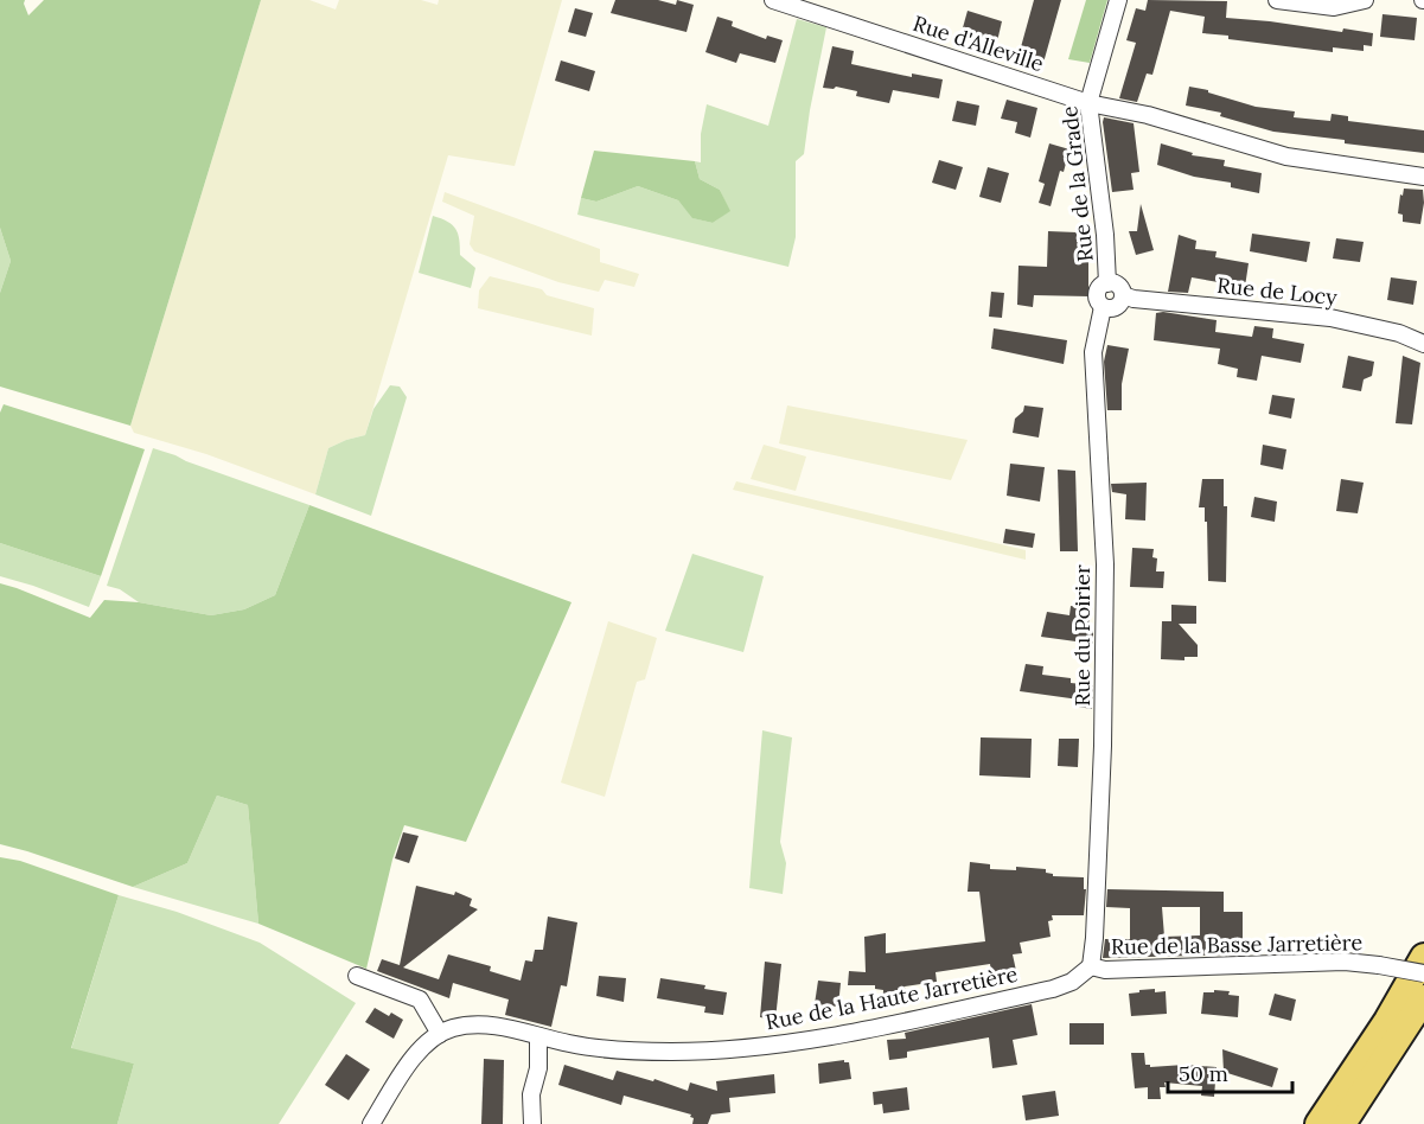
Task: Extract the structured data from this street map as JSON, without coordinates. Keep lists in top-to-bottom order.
{
  "streets": {
    "street": [
      "Rue d'Alleville",
      "Rue de la Grade",
      "Rue de Locy",
      "Rue du Poirier",
      "Rue de la Basse Jarretière",
      "Rue de la Haute Jarretière"
    ]
  },
  "crossings": [
    ["Rue d'Alleville", "Rue de la Grade"],
    ["Rue de la Grade", "Rue de Locy"],
    ["Rue de la Grade", "Rue du Poirier"],
    ["Rue de Locy", "Rue du Poirier"],
    ["Rue du Poirier", "Rue de la Basse Jarretière"],
    ["Rue du Poirier", "Rue de la Haute Jarretière"],
    ["Rue de la Basse Jarretière", "Rue de la Haute Jarretière"]
  ],
  "scale_bar": "50 m"
}
